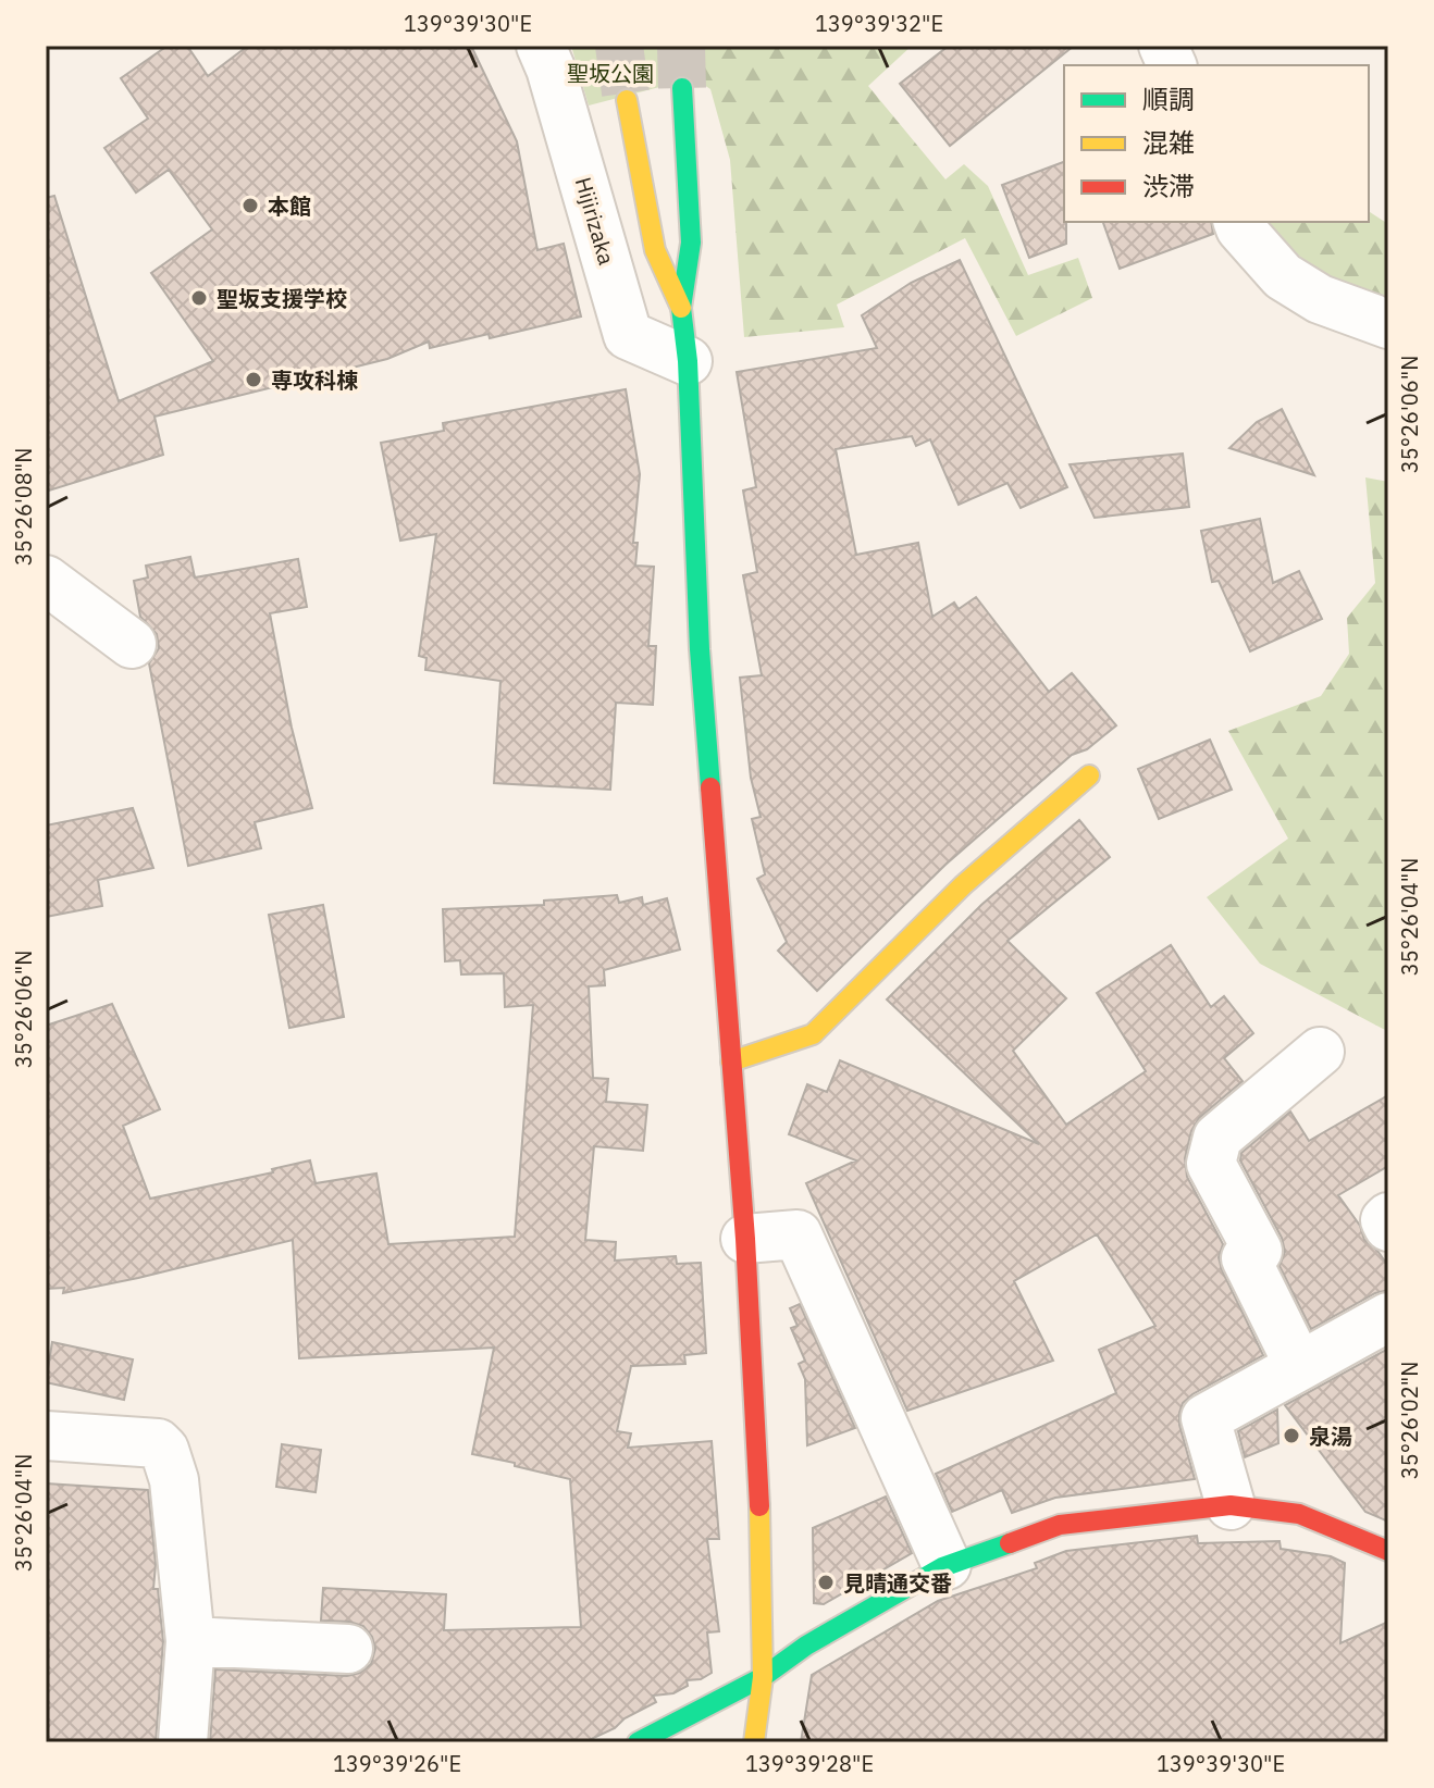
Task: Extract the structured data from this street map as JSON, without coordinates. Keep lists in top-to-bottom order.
{
  "streets": {
    "street": ["Hijirizaka"]
  },
  "parks": ["聖坂公園"],
  "places": [
    "本館",
    "聖坂支援学校",
    "専攻科棟",
    "泉湯",
    "見晴通交番"
  ],
  "legend": ["順調", "混雑", "渋滞"],
  "coordinates": [
    "139°39'30\"E",
    "139°39'32\"E",
    "35°26'06\"N",
    "35°26'08\"N",
    "35°26'04\"N",
    "35°26'02\"N",
    "139°39'26\"E",
    "139°39'28\"E"
  ]
}
